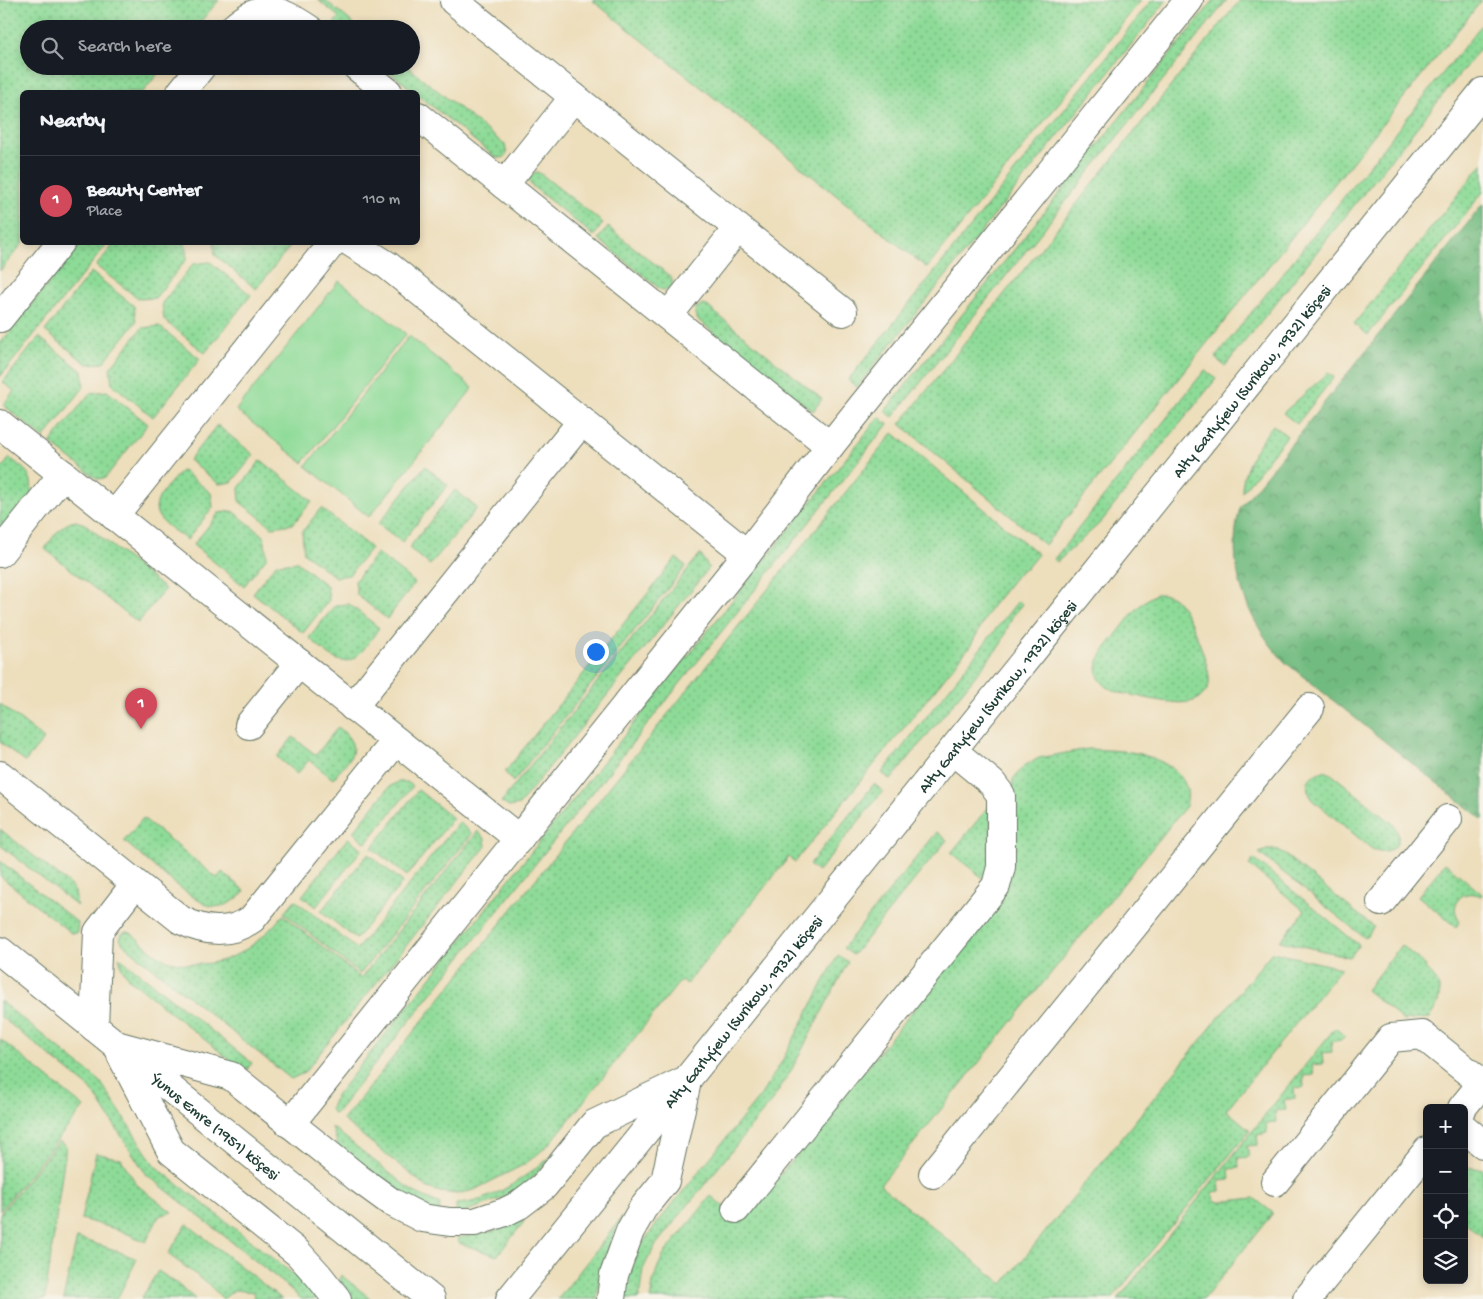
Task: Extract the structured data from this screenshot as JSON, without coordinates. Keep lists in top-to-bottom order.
{
  "streets": {
    "street": ["Alty Garlyýew (Surikow, 1932) köçesi", "Ýunus Emre (1951) köçesi"]
  },
  "page": {
    "search": "Search here",
    "heading": "Nearby",
    "list": [
      {
        "mark": "1",
        "name": "Beauty Center",
        "note": "Place",
        "value": "110 m"
      }
    ],
    "pins": "1",
    "map_buttons": ["+", "−"]
  }
}
